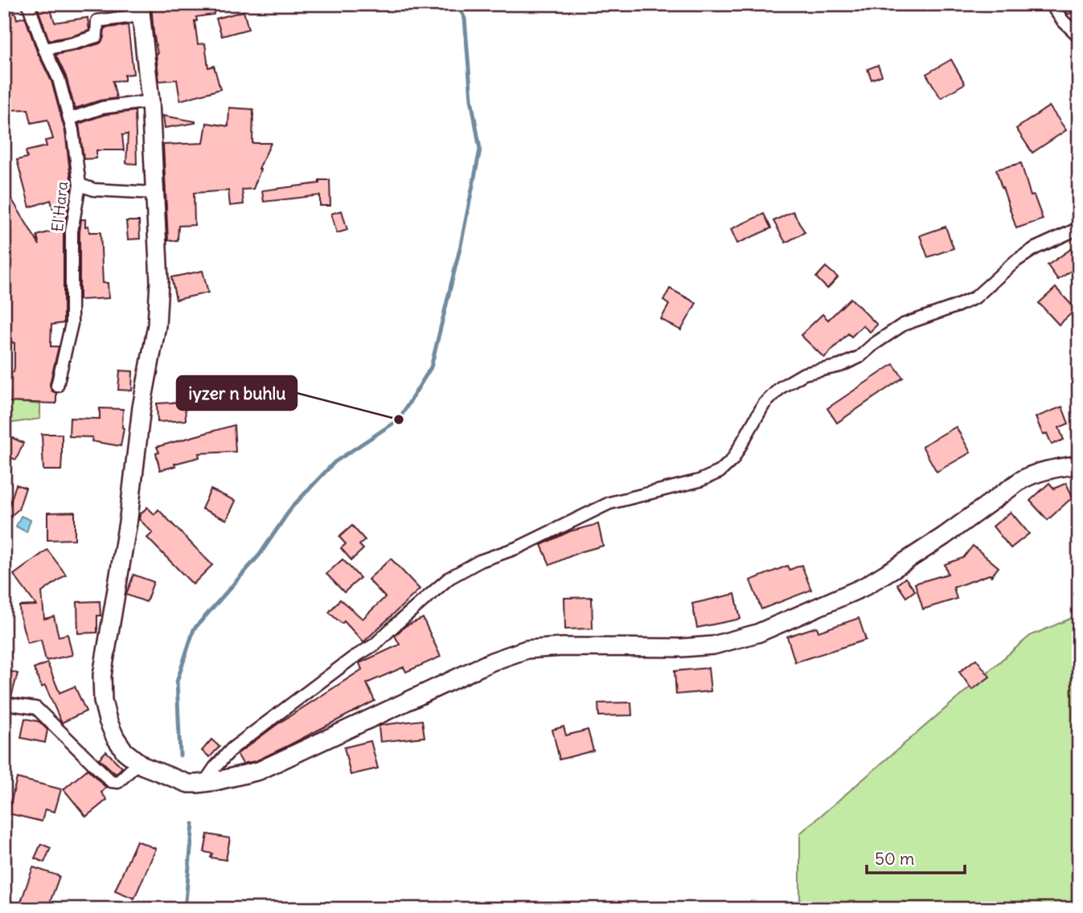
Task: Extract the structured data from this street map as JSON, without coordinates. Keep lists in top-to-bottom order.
{
  "streets": {
    "street": ["El Hara"]
  },
  "places": ["iγzer n buhlu"],
  "scale_bar": "50 m"
}
